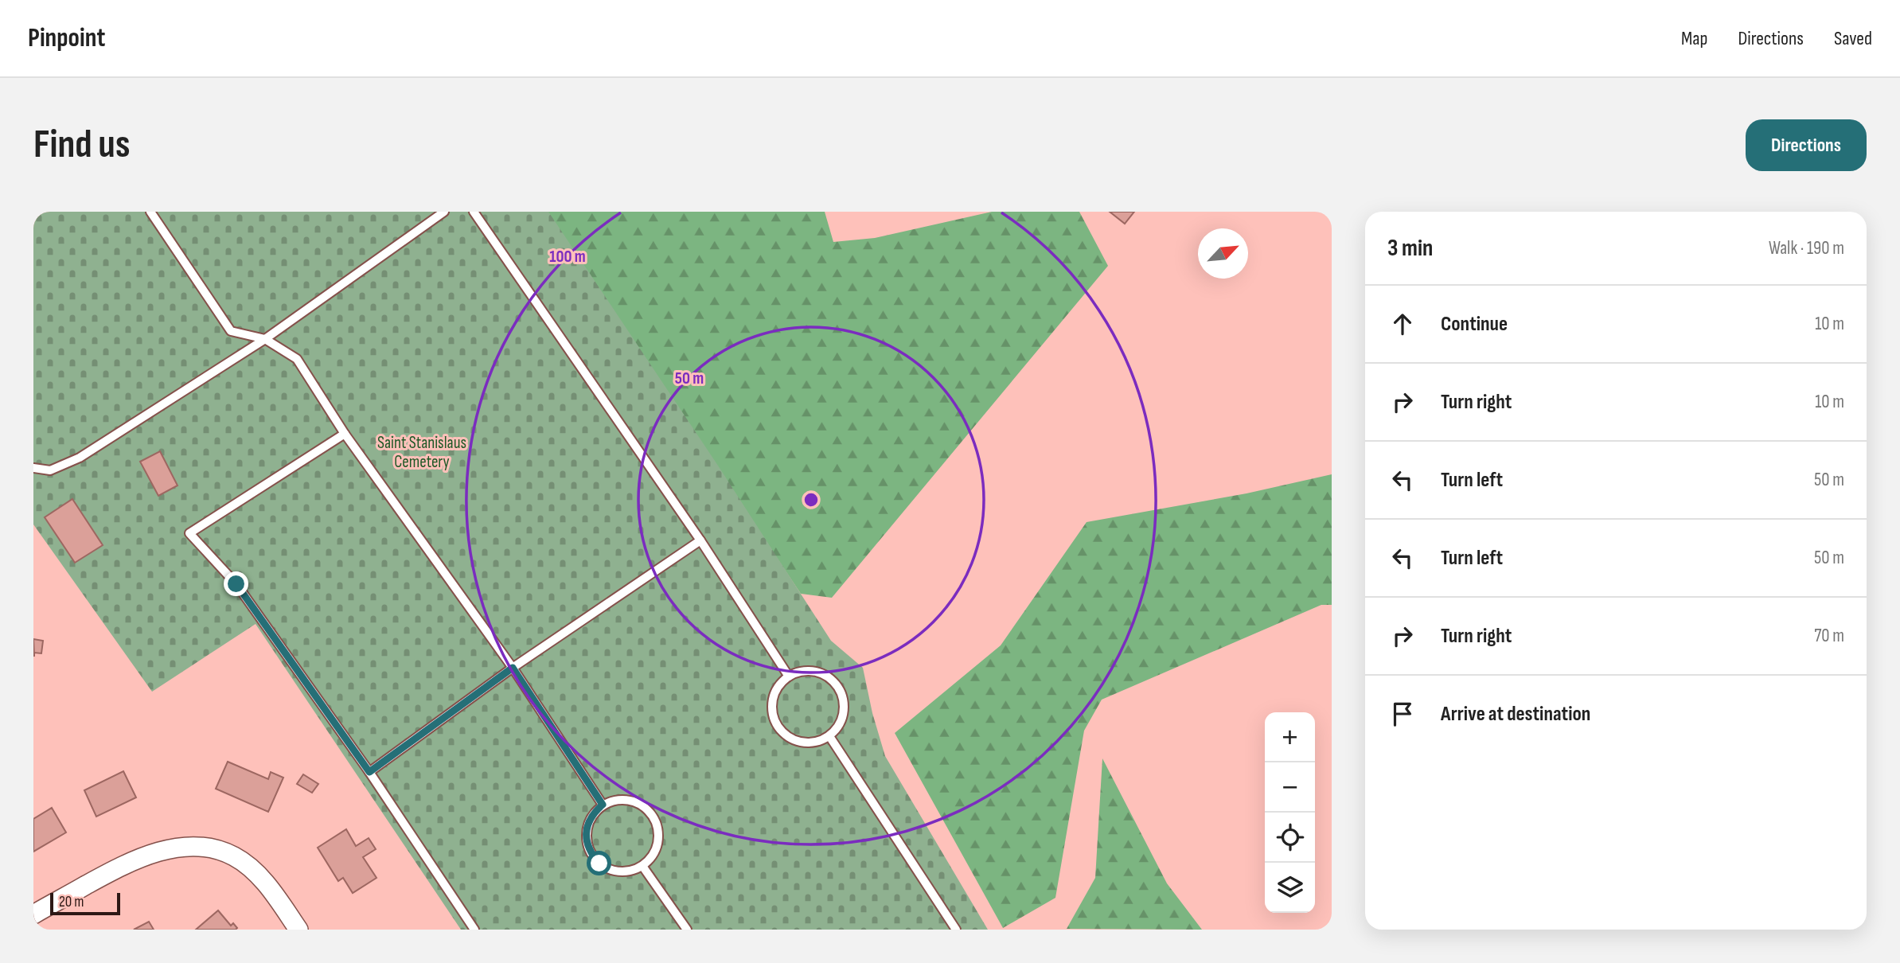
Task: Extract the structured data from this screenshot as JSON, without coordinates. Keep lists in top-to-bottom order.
{
  "parks": ["Saint Stanislaus Cemetery"],
  "scale_bar": "20 m",
  "north": "top right",
  "page": {
    "header": "Pinpoint",
    "nav": ["Map", "Directions", "Saved"],
    "buttons": "Directions",
    "title": "Find us",
    "heading": ["3 min", "Walk · 190 m"],
    "list": [
      ["Continue", "10 m"],
      ["Turn right", "10 m"],
      ["Turn left", "50 m"],
      ["Turn left", "50 m"],
      ["Turn right", "70 m"],
      "Arrive at destination"
    ],
    "map_buttons": ["+", "−"],
    "scale": "20 m"
  },
  "rings": ["100 m", "50 m"]
}
